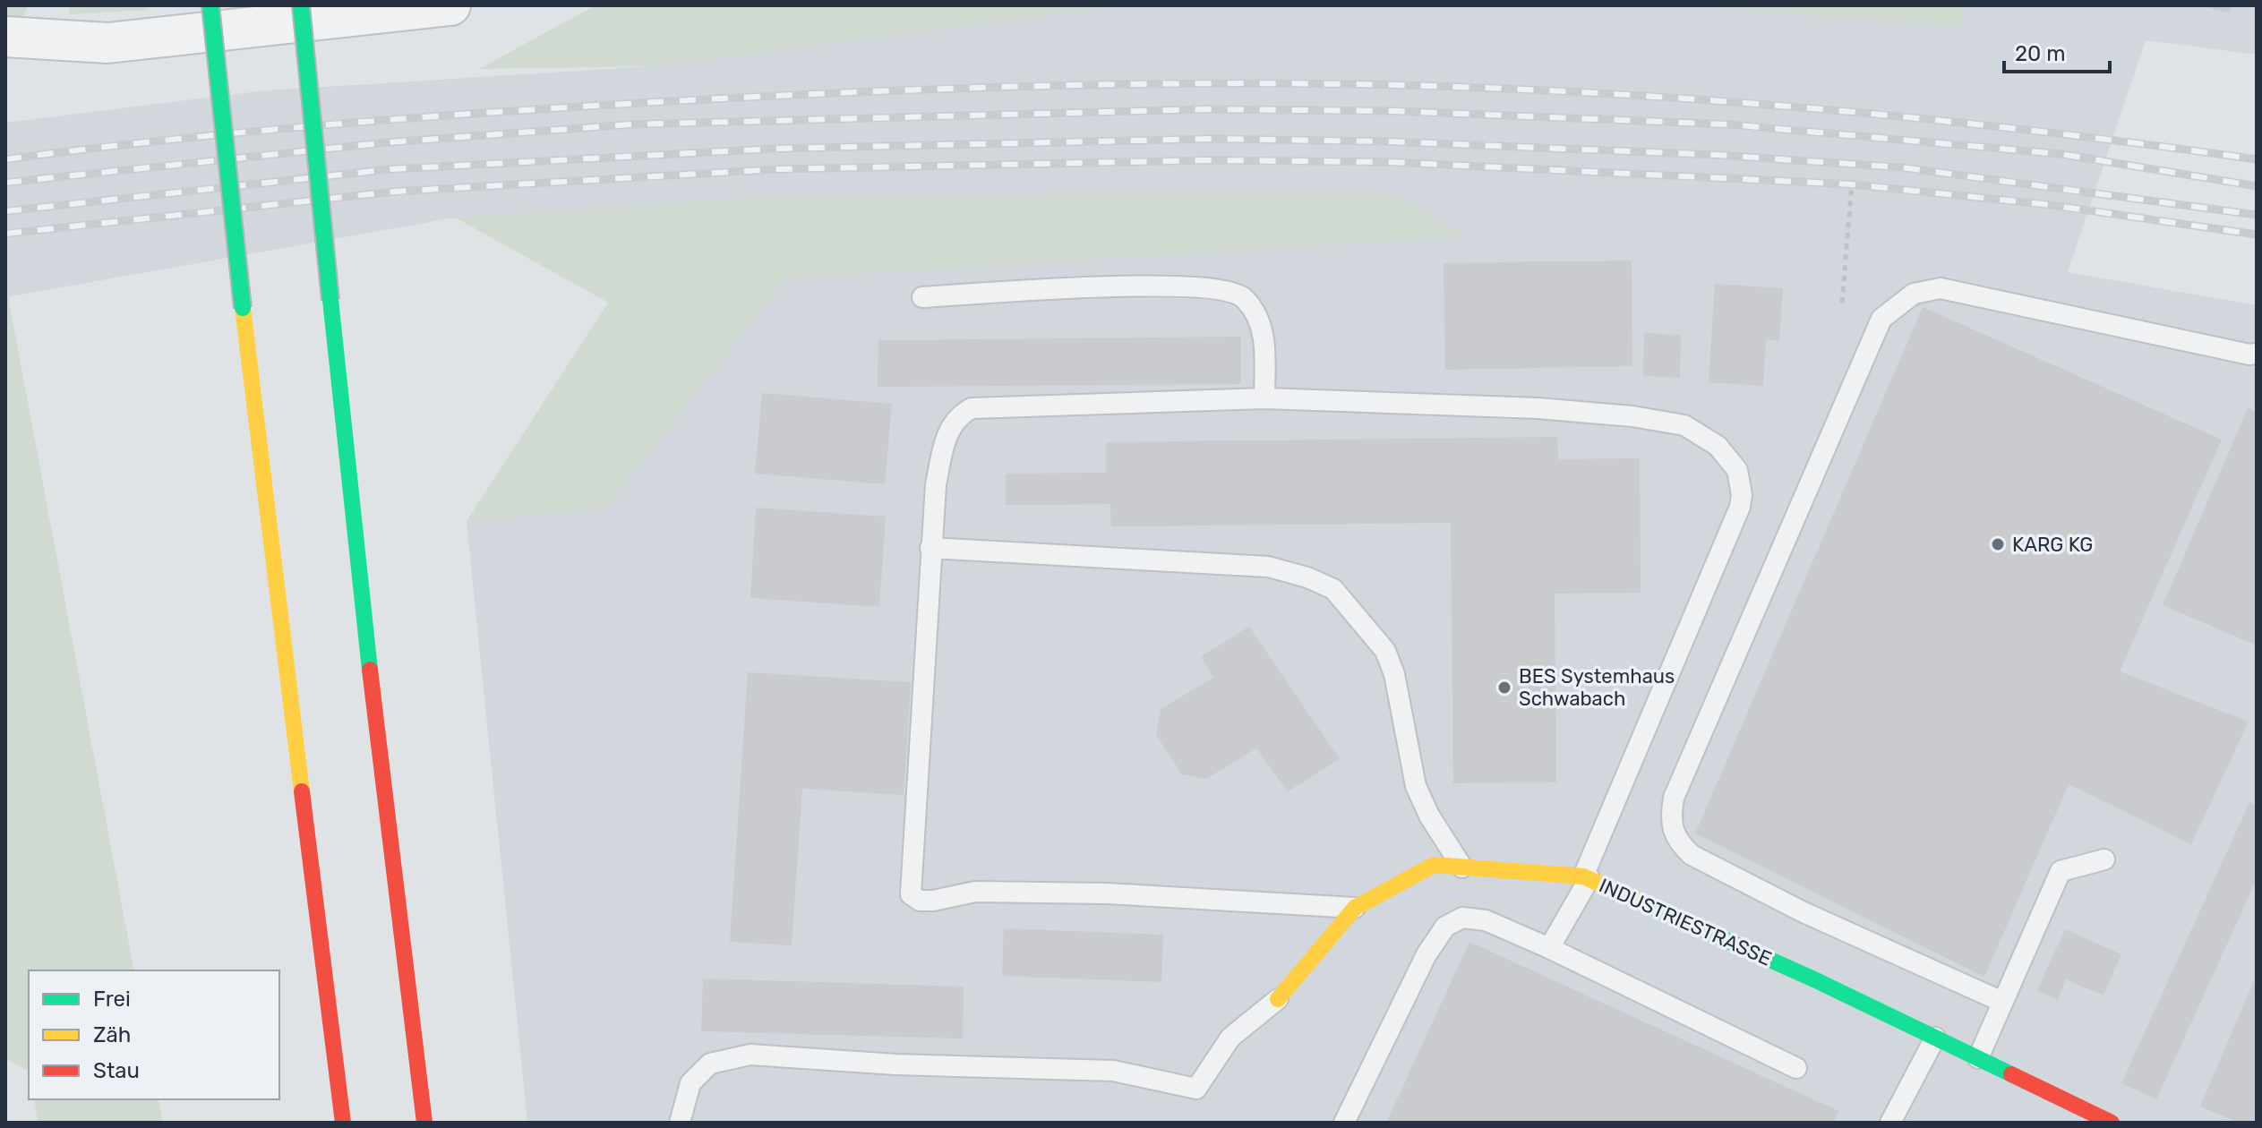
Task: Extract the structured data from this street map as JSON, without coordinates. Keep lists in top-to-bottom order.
{
  "streets": {
    "main road": ["INDUSTRIESTRASSE"]
  },
  "places": ["KARG KG", "BES Systemhaus Schwabach"],
  "legend": ["Frei", "Zäh", "Stau"],
  "scale_bar": "20 m"
}
